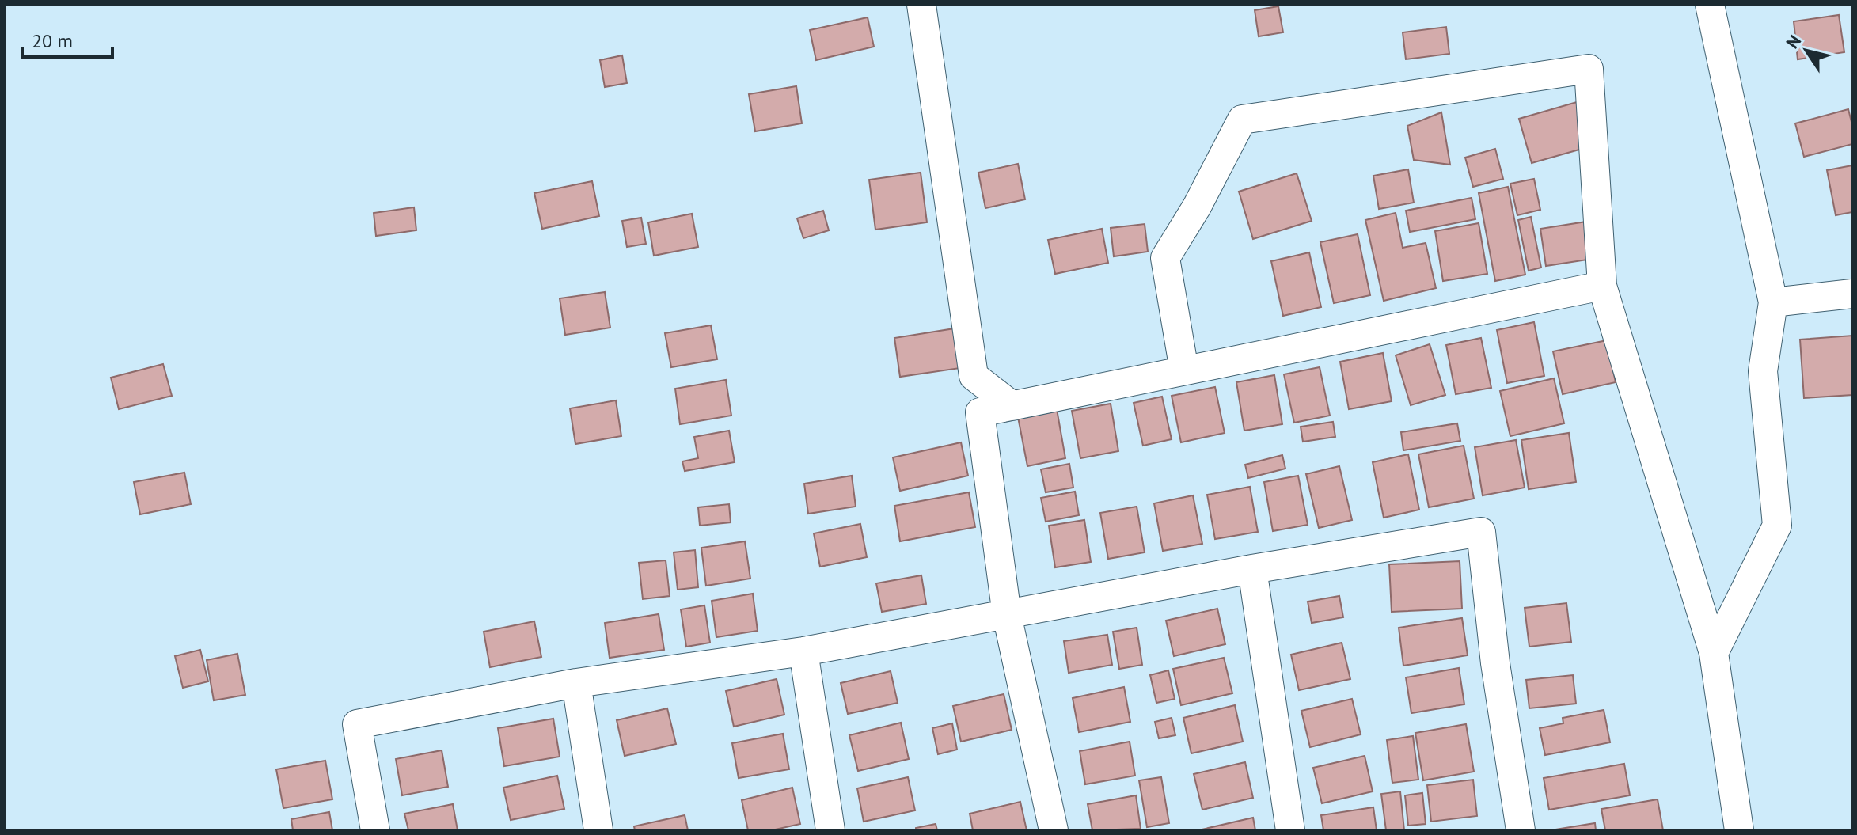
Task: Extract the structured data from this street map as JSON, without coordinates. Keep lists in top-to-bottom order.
{
  "scale_bar": "20 m",
  "north": "top left"
}
